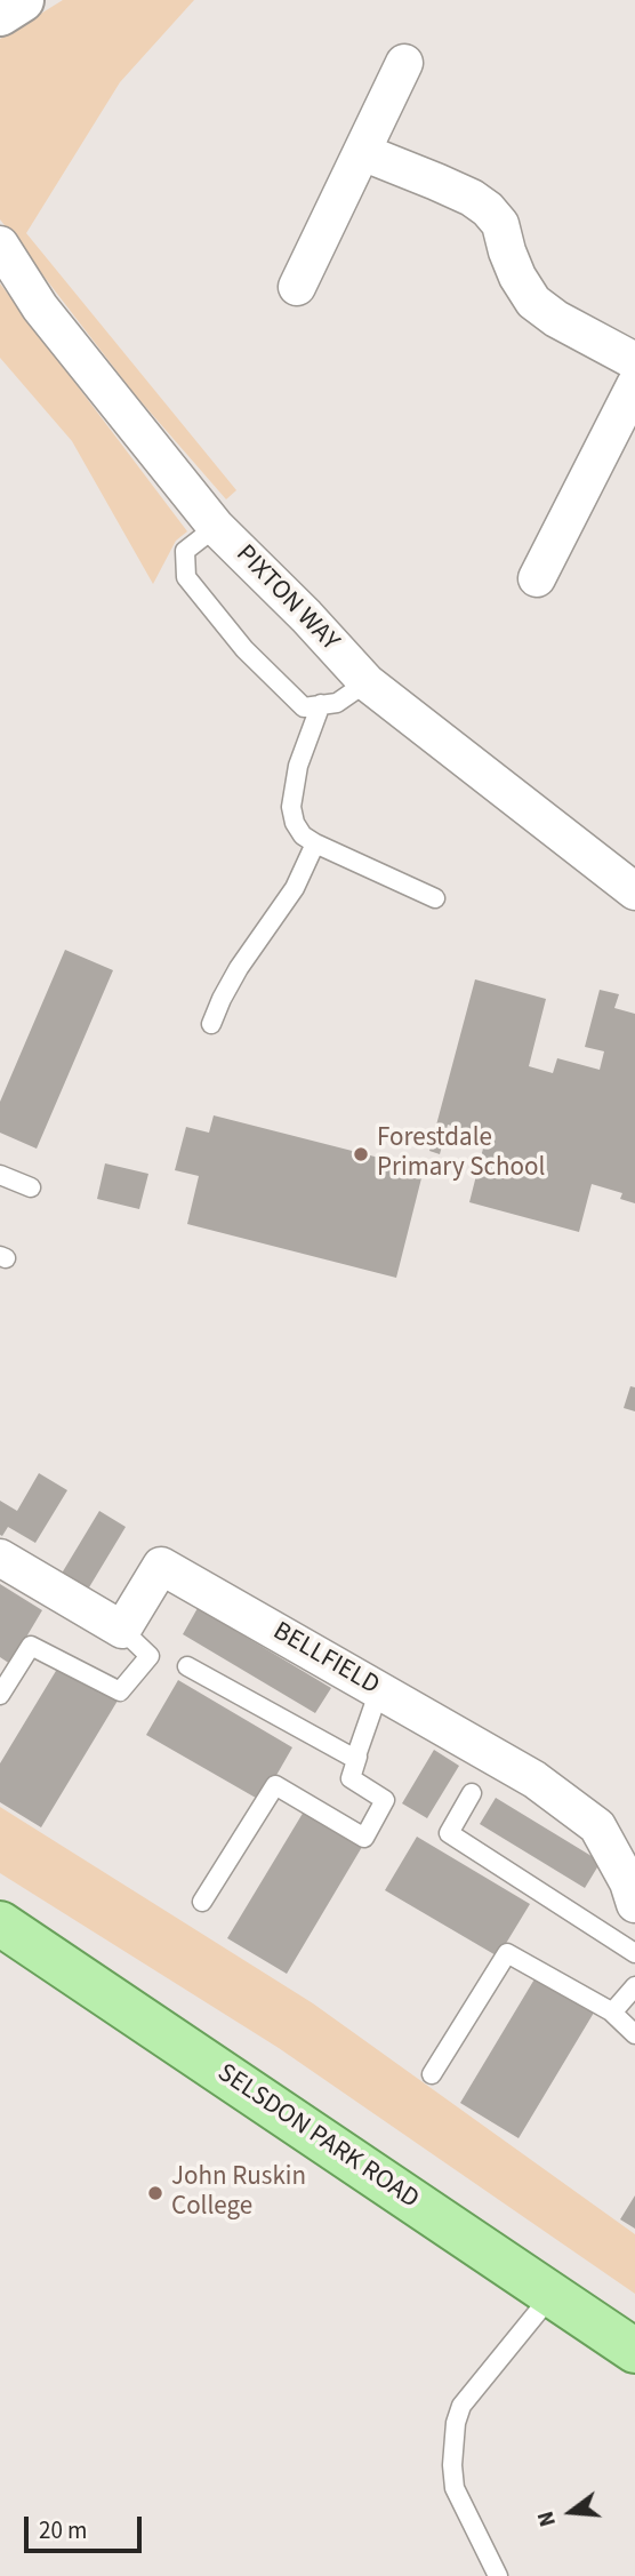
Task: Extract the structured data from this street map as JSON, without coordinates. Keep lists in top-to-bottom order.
{
  "streets": {
    "main road": ["SELSDON PARK ROAD"],
    "street": ["PIXTON WAY", "BELLFIELD"]
  },
  "places": ["Forestdale Primary School", "John Ruskin College"],
  "scale_bar": "20 m",
  "north": "left"
}
